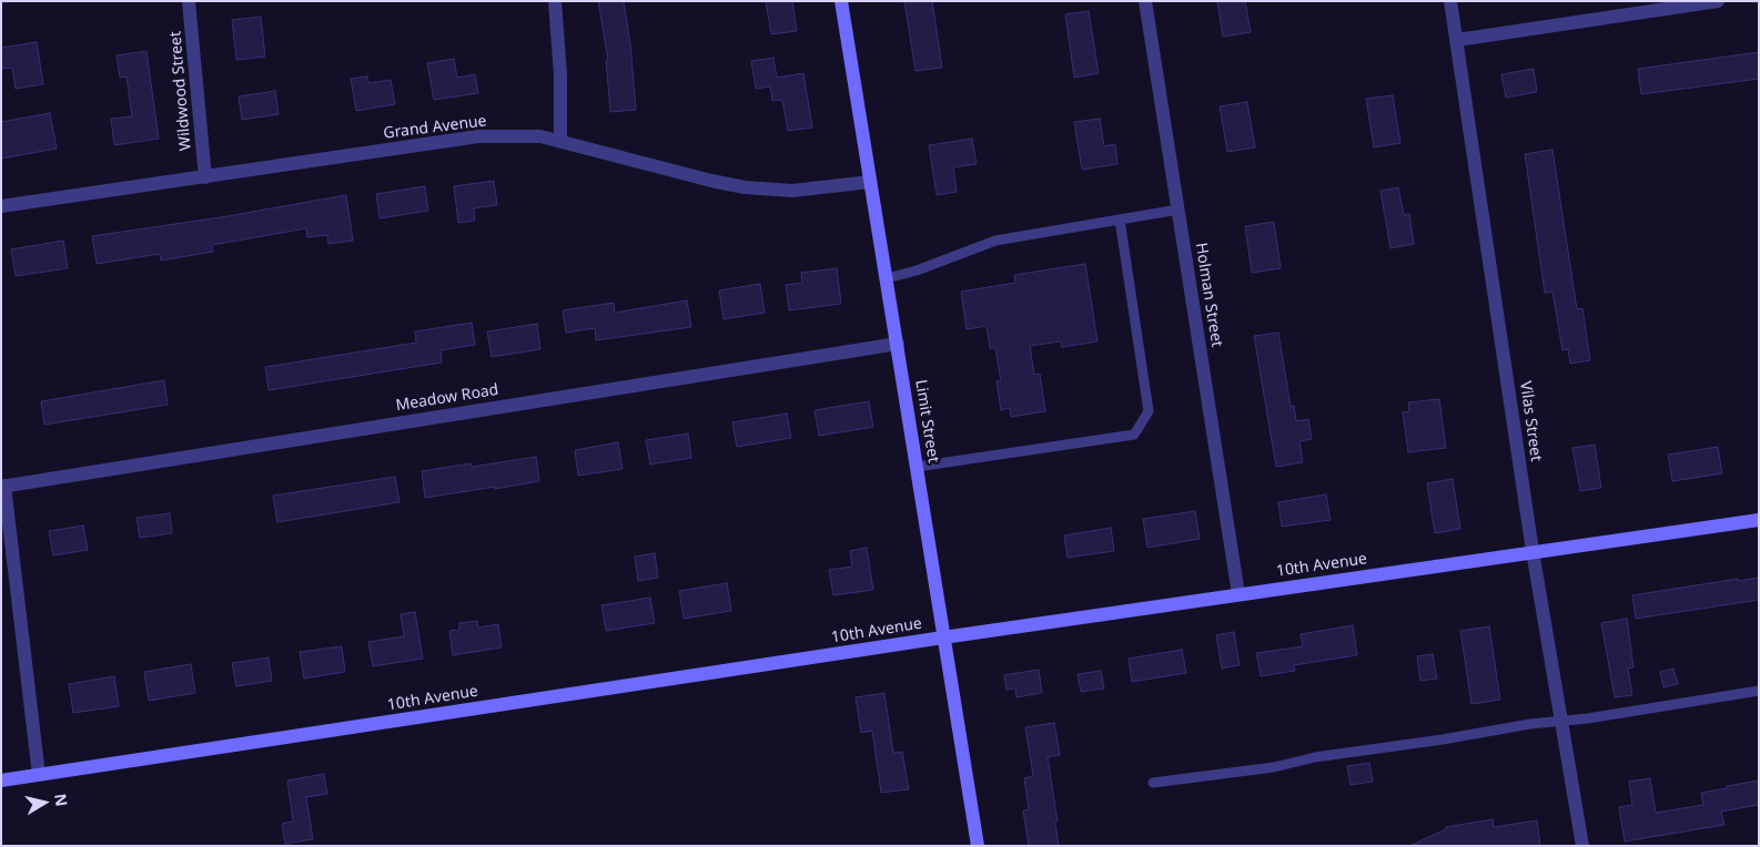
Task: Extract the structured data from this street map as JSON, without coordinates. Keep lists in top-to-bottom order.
{
  "streets": {
    "street": [
      "Wildwood Street",
      "Grand Avenue",
      "Holman Street",
      "Meadow Road",
      "Limit Street",
      "Vilas Street",
      "10th Avenue"
    ]
  },
  "crossings": [
    ["Wildwood Street", "Grand Avenue"],
    ["Grand Avenue", "Limit Street"],
    ["Holman Street", "10th Avenue"],
    ["Meadow Road", "Limit Street"],
    ["Limit Street", "10th Avenue"],
    ["Vilas Street", "10th Avenue"]
  ],
  "north": "right"
}
